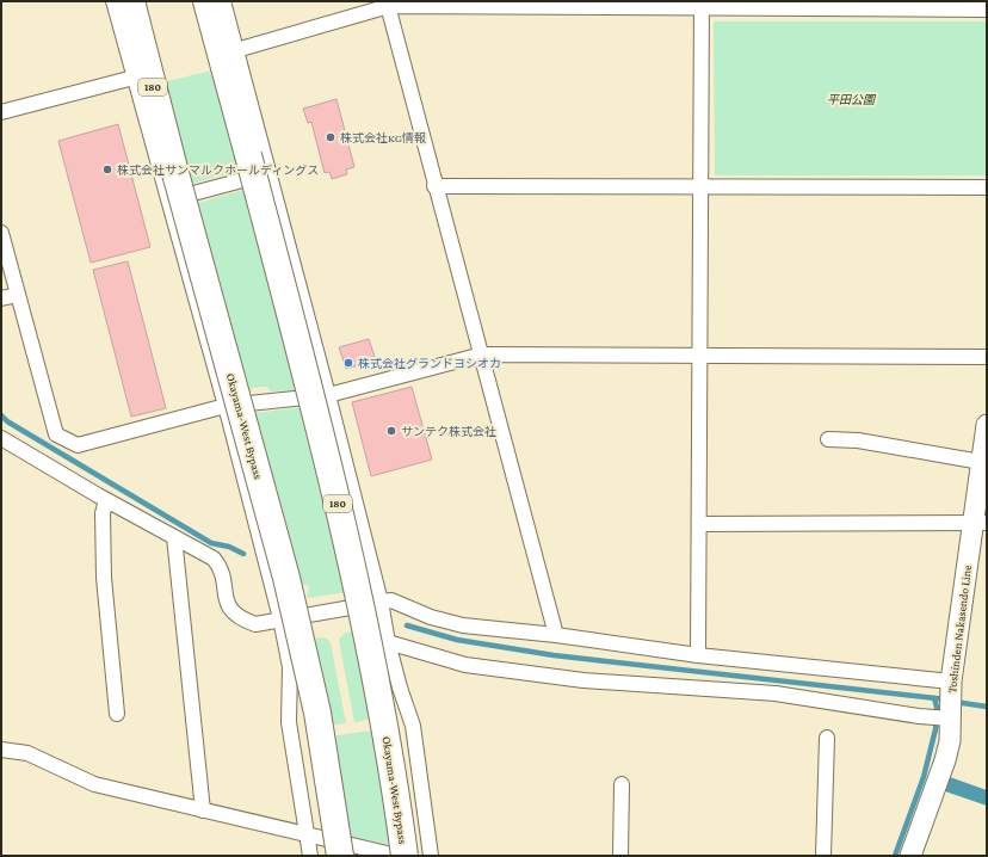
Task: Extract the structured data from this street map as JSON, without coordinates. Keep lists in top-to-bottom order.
{
  "streets": {
    "highway": ["180", "Okayama-West Bypass"],
    "main road": ["Toshinden Nakasendo Line"]
  },
  "parks": ["平田公園"],
  "places": [
    "株式会社KG情報",
    "株式会社サンマルクホールディングス",
    "株式会社グランドヨシオカ",
    "サンテク株式会社"
  ]
}
